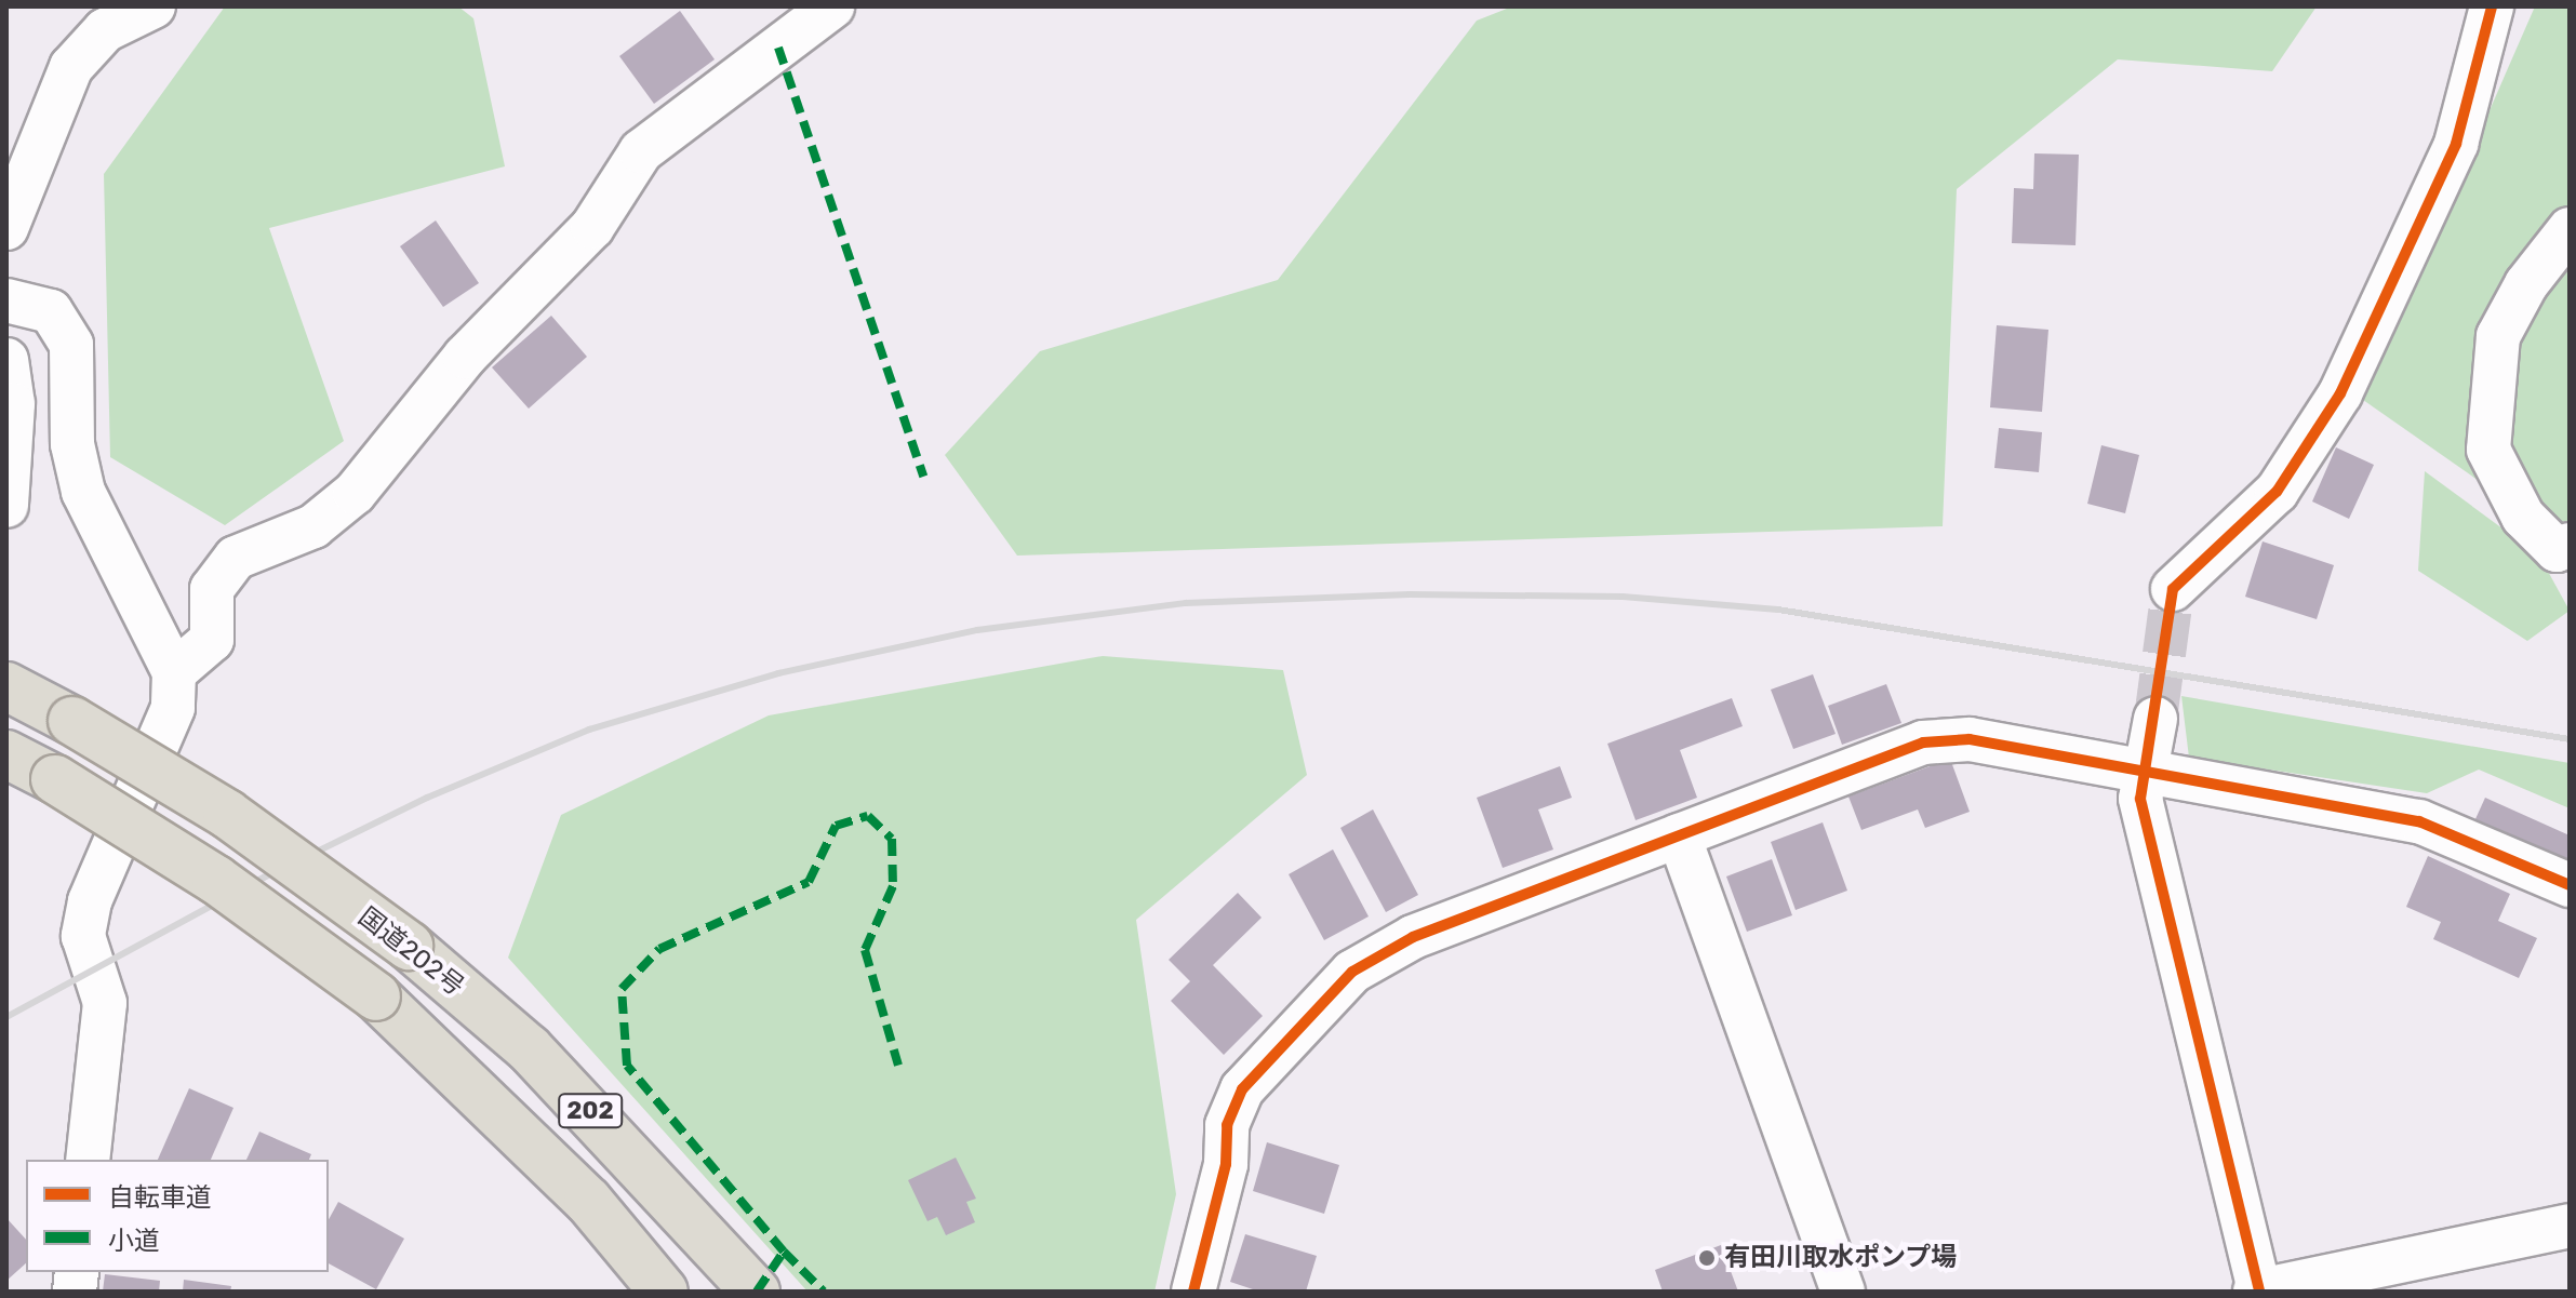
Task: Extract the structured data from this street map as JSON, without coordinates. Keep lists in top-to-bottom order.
{
  "streets": {
    "highway": ["国道202号", "202"]
  },
  "places": ["有田川取水ポンプ場"],
  "legend": ["自転車道", "小道"]
}
